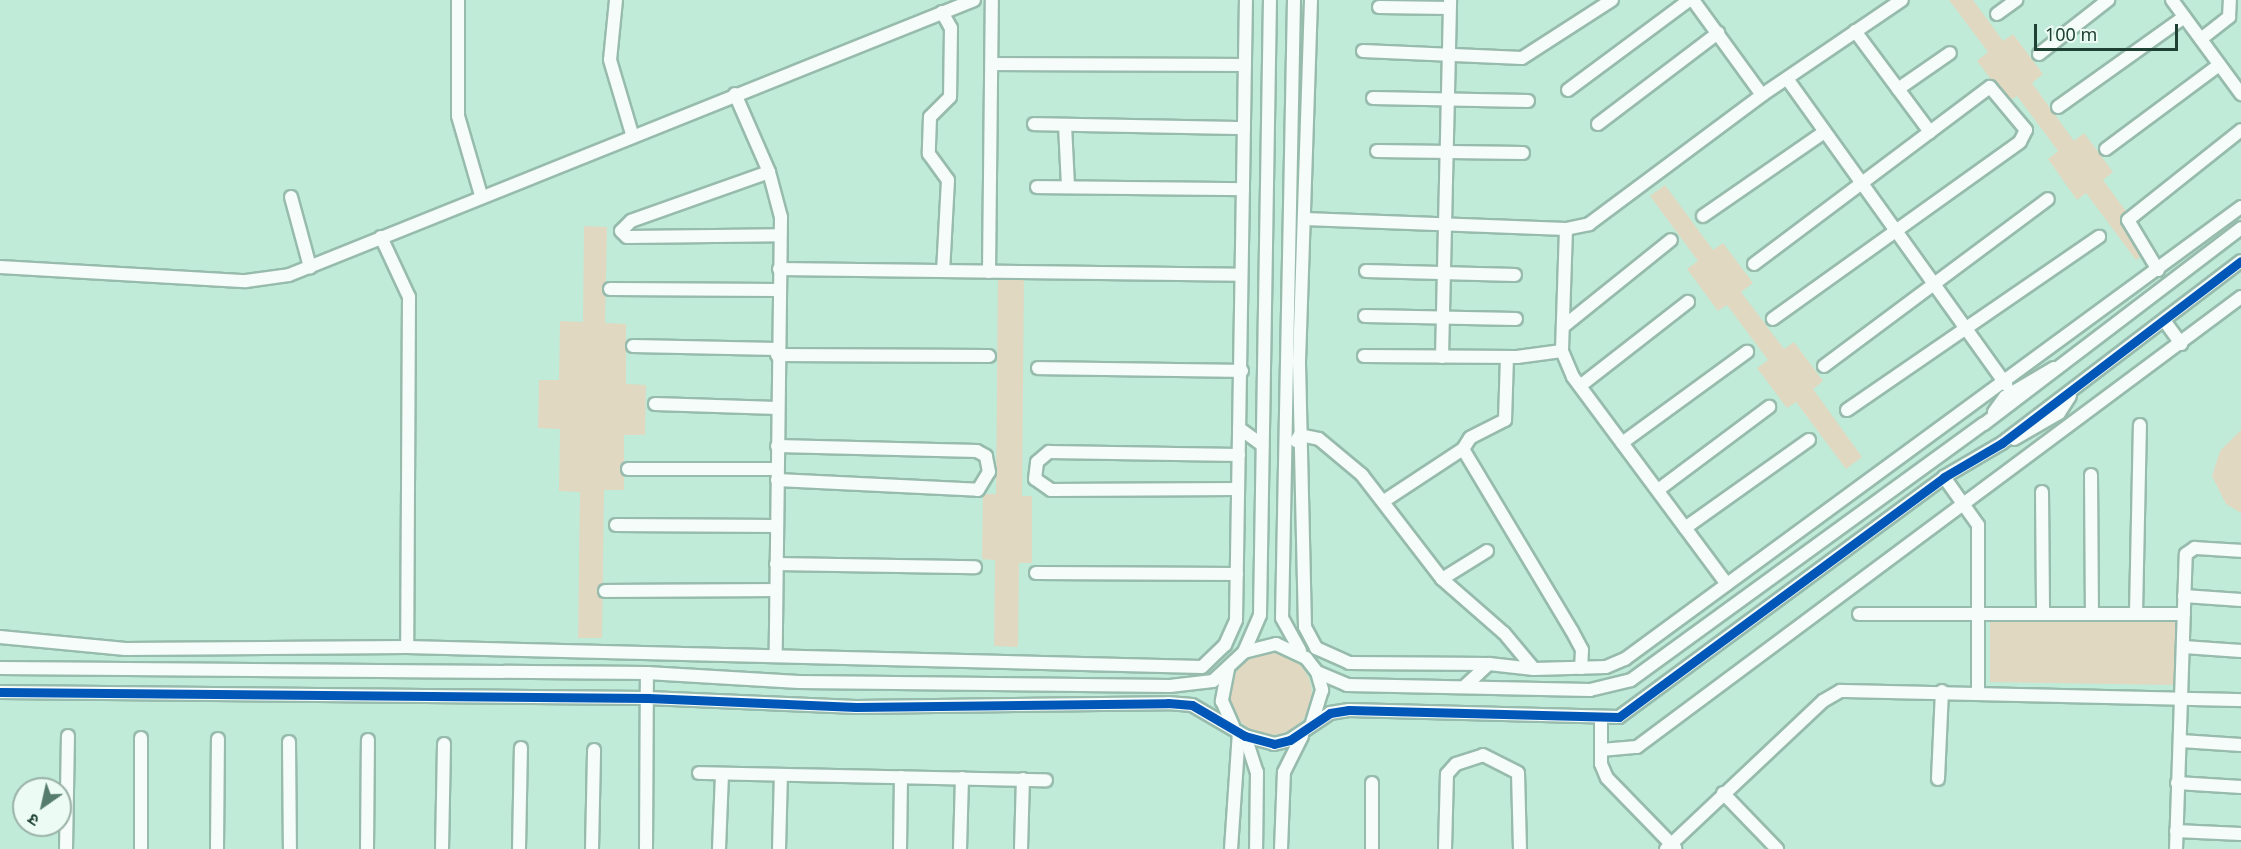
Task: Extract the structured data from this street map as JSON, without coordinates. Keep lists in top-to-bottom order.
{
  "scale_bar": "100 m",
  "north": "bottom left"
}
